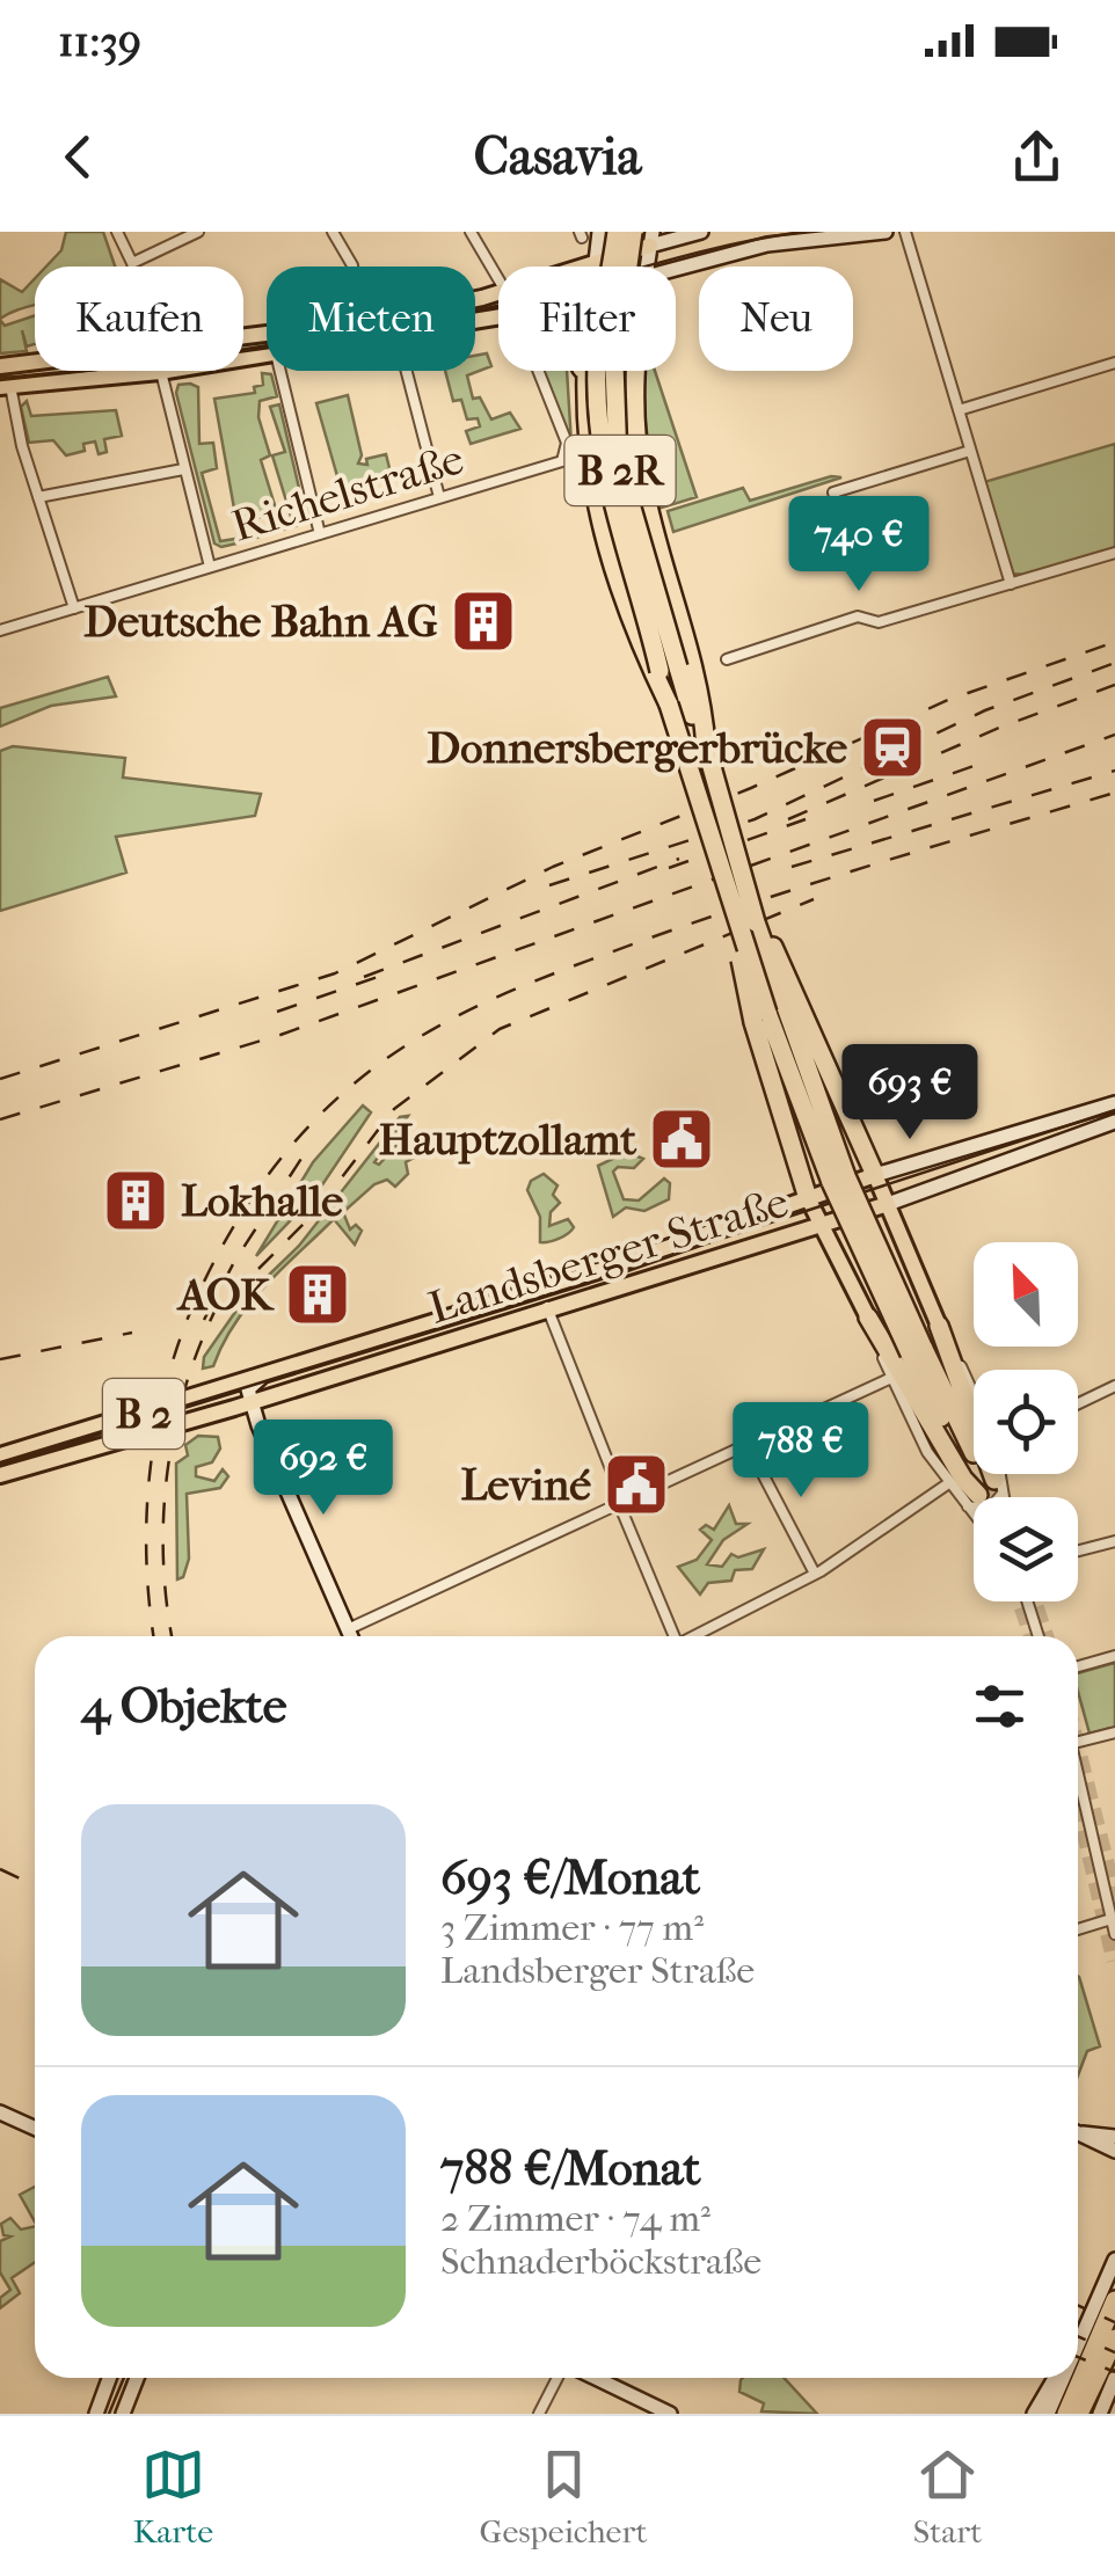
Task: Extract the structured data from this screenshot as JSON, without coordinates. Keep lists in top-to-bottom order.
{
  "streets": {
    "highway": ["B 2R"],
    "main road": ["Landsberger Straße", "B 2"],
    "street": ["Richelstraße"]
  },
  "places": {
    "building": ["Deutsche Bahn AG", "Lokhalle", "AOK"],
    "station": ["Donnersbergerbrücke"],
    "public building": ["Hauptzollamt", "Leviné"]
  },
  "north": "top left",
  "page": {
    "status": "11:39",
    "header": "Casavia",
    "chip": [
      "Kaufen",
      "Mieten",
      "Filter",
      "Neu"
    ],
    "price": [
      "740 €",
      "693 €",
      "788 €",
      "692 €"
    ],
    "heading": "4 Objekte",
    "list": [
      {
        "name": "693 €/Monat",
        "note": "3 Zimmer · 77 m² · Landsberger Straße"
      },
      {
        "name": "788 €/Monat",
        "note": "2 Zimmer · 74 m² · Schnaderböckstraße"
      }
    ],
    "tabs": ["Karte", "Gespeichert", "Start"]
  }
}
